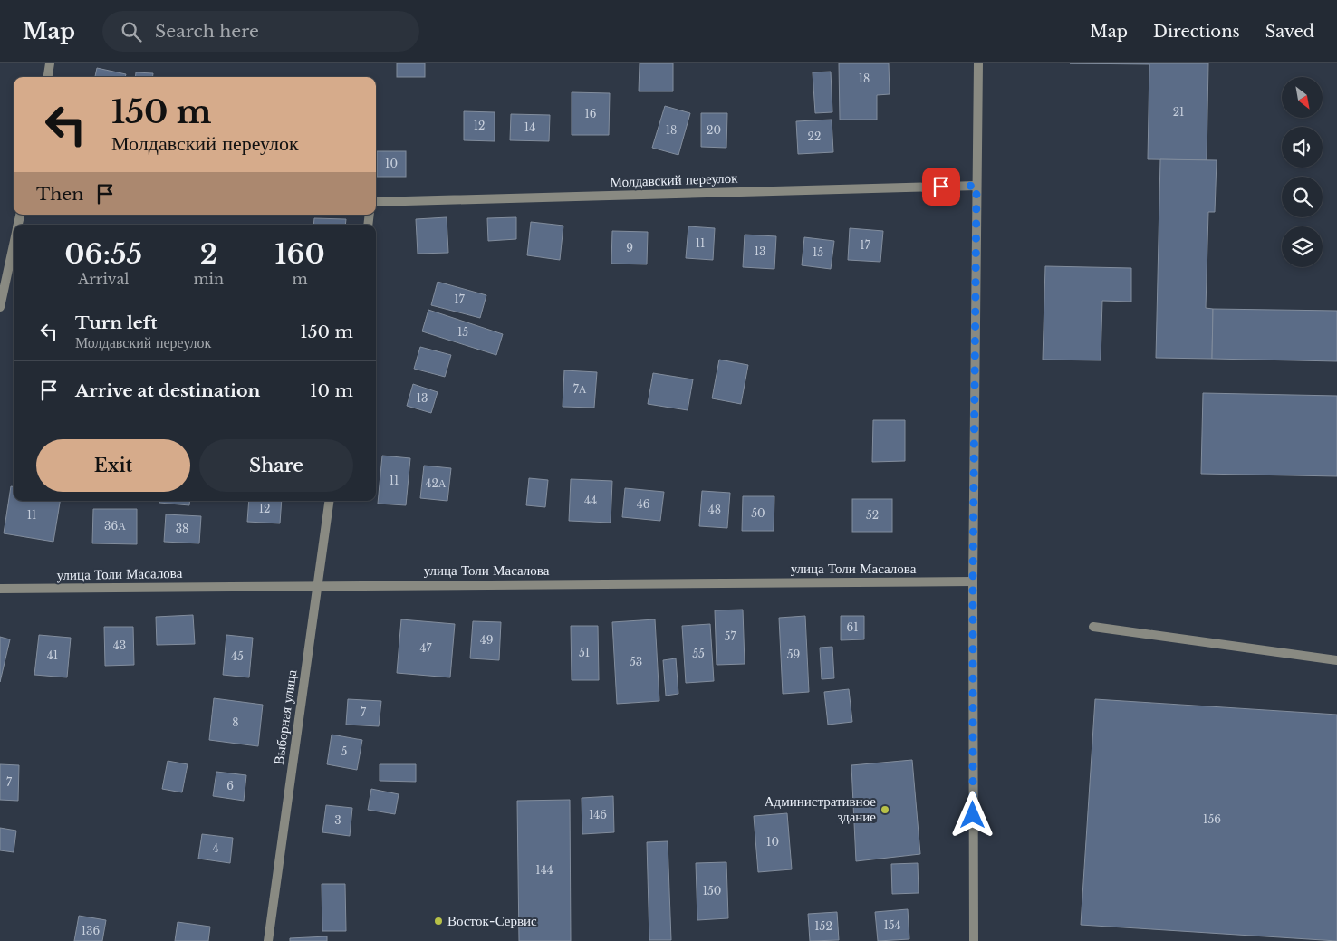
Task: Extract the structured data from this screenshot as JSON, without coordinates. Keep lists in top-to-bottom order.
{
  "streets": {
    "street": ["Молдавский переулок", "улица Толи Масалова", "Выборная улица"]
  },
  "crossings": [
    ["улица Толи Масалова", "Выборная улица"]
  ],
  "places": ["Административное здание", "Восток-Сервис"],
  "house_numbers": [
    "18",
    "21",
    "16",
    "12",
    "14",
    "18",
    "20",
    "22",
    "10",
    "11",
    "17",
    "9",
    "13",
    "15",
    "17",
    "15",
    "7А",
    "13",
    "11",
    "42А",
    "44",
    "46",
    "12",
    "48",
    "50",
    "11",
    "52",
    "36А",
    "38",
    "61",
    "57",
    "49",
    "43",
    "47",
    "51",
    "55",
    "59",
    "41",
    "45",
    "53",
    "7",
    "8",
    "5",
    "7",
    "6",
    "146",
    "156",
    "3",
    "10",
    "4",
    "144",
    "150",
    "154",
    "152",
    "136"
  ],
  "north": "bottom right",
  "page": {
    "header": "Map",
    "search": "Search here",
    "nav": ["Map", "Directions", "Saved"],
    "turn": ["150 m", "Молдавский переулок"],
    "then": "Then",
    "eta": [
      "06:55",
      "Arrival",
      "2",
      "min",
      "160",
      "m"
    ],
    "list": [
      {
        "name": "Turn left",
        "note": "Молдавский переулок",
        "value": "150 m"
      },
      {
        "name": "Arrive at destination",
        "value": "10 m"
      }
    ],
    "buttons": ["Exit", "Share"]
  }
}
